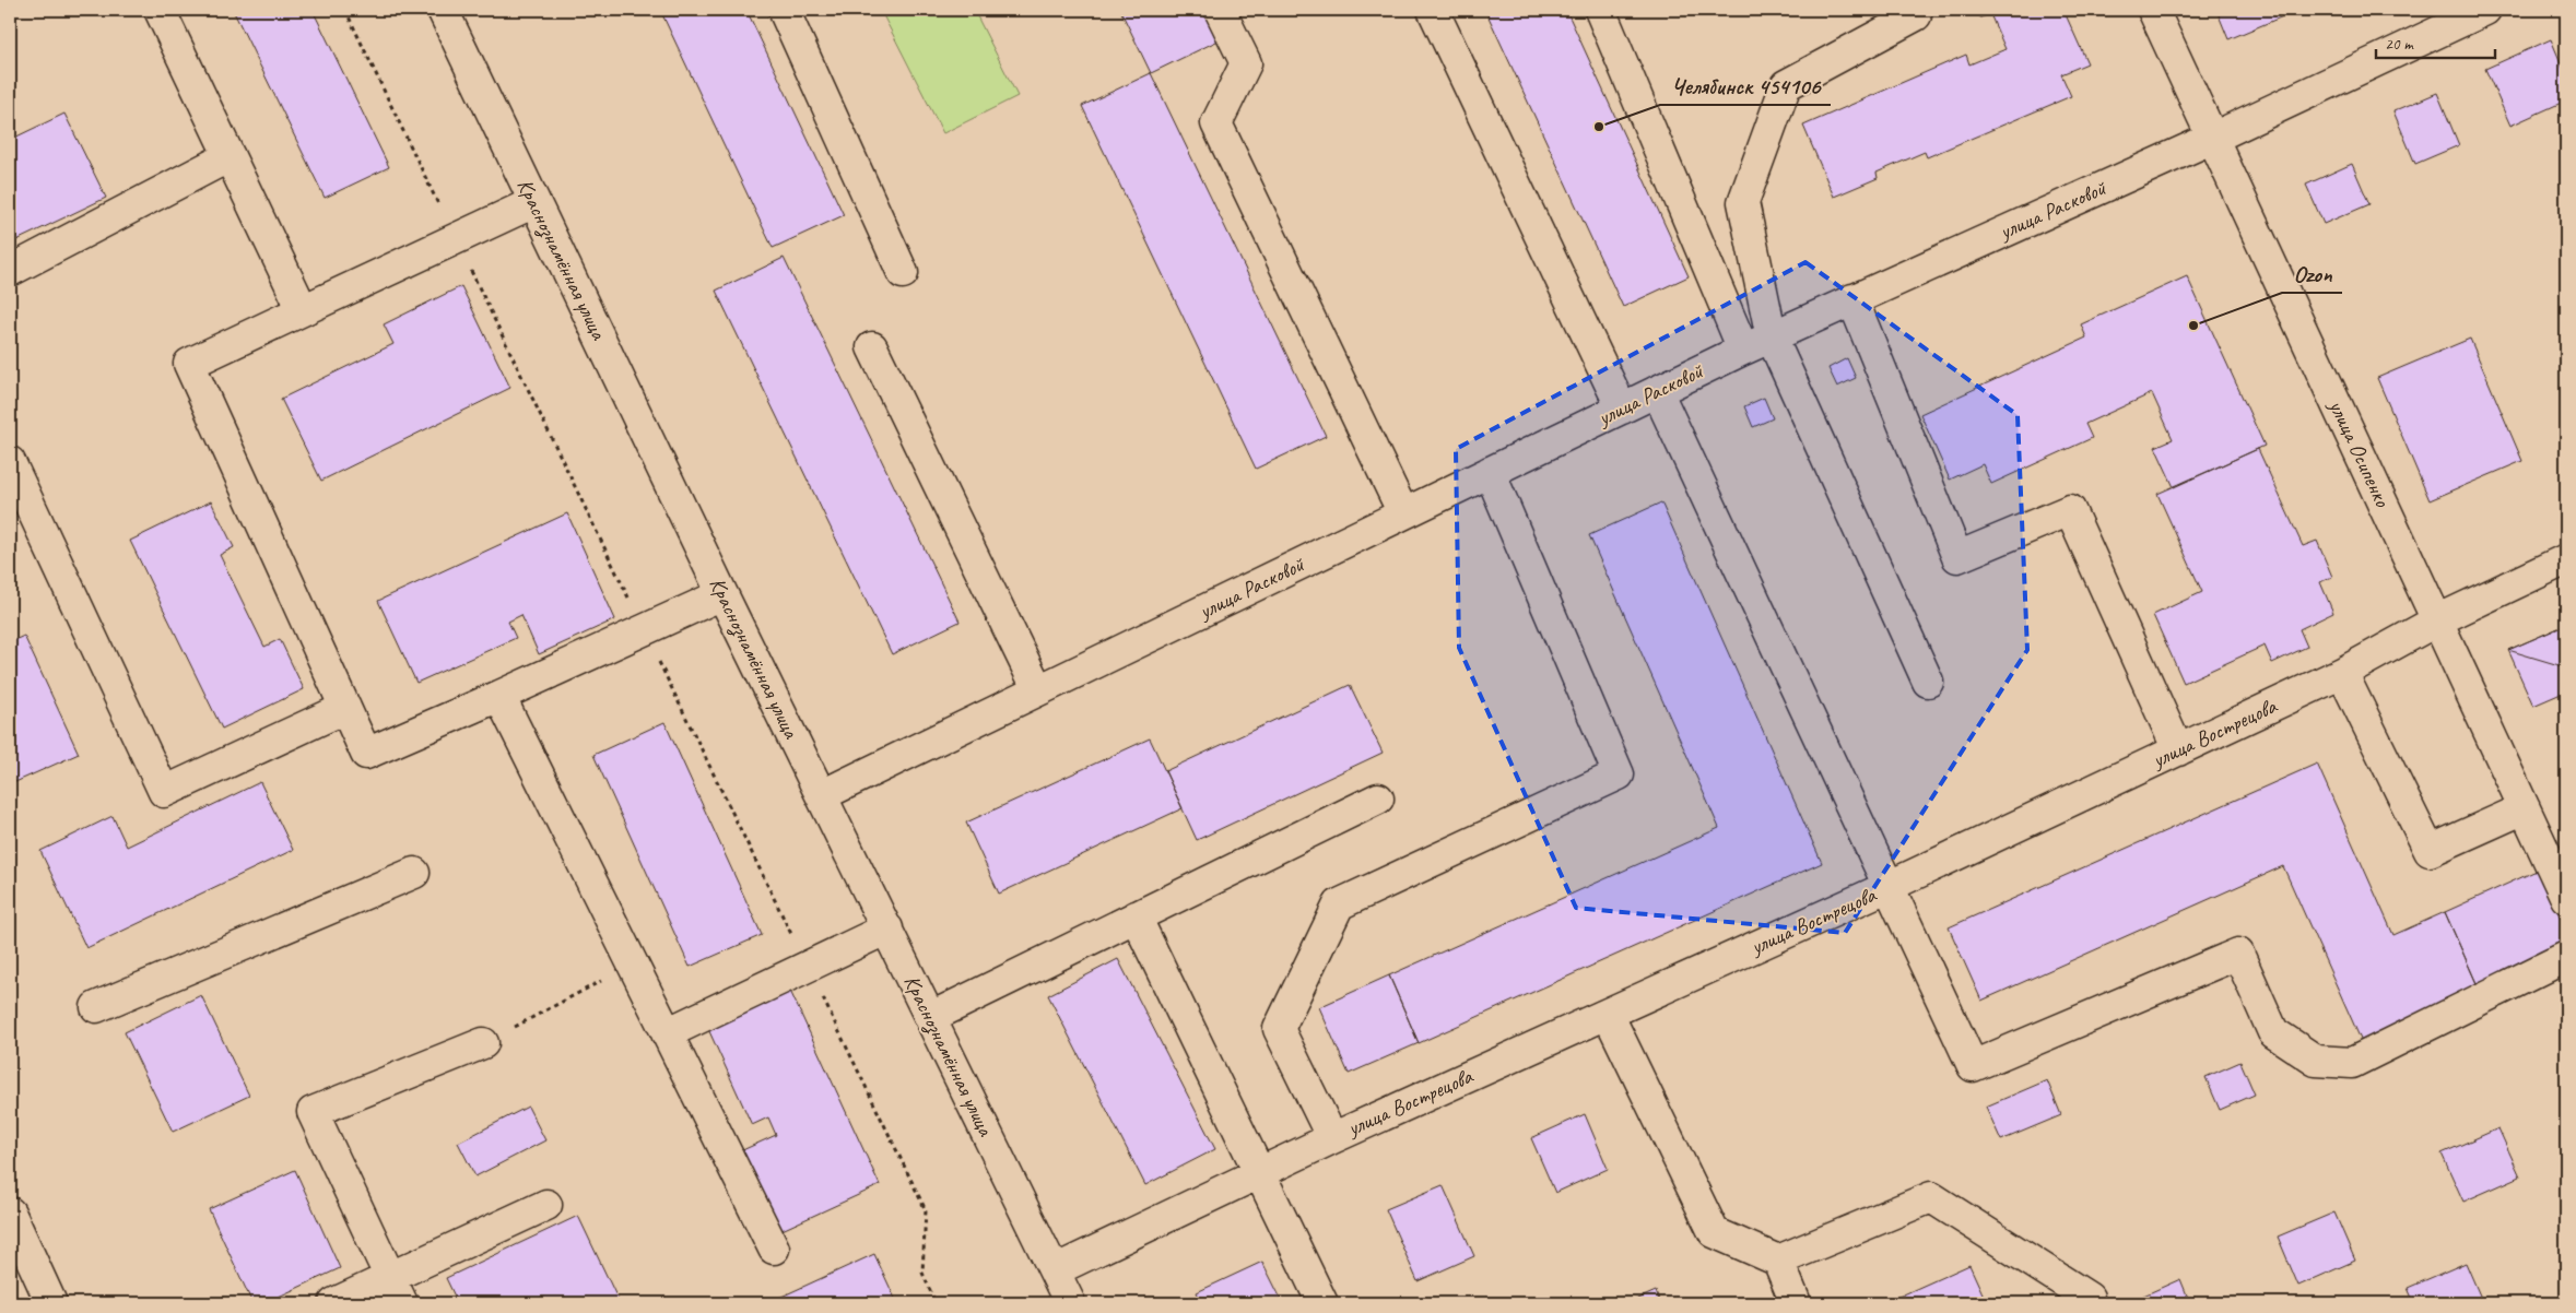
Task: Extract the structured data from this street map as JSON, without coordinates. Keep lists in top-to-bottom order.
{
  "streets": {
    "street": [
      "улица Расковой",
      "Краснознамённая улица",
      "улица Осипенко",
      "улица Вострецова"
    ]
  },
  "crossings": [
    ["улица Расковой", "Краснознамённая улица"],
    ["улица Расковой", "улица Осипенко"],
    ["Краснознамённая улица", "улица Вострецова"],
    ["улица Осипенко", "улица Вострецова"]
  ],
  "places": ["Челябинск 454106", "Ozon"],
  "scale_bar": "20 m"
}
